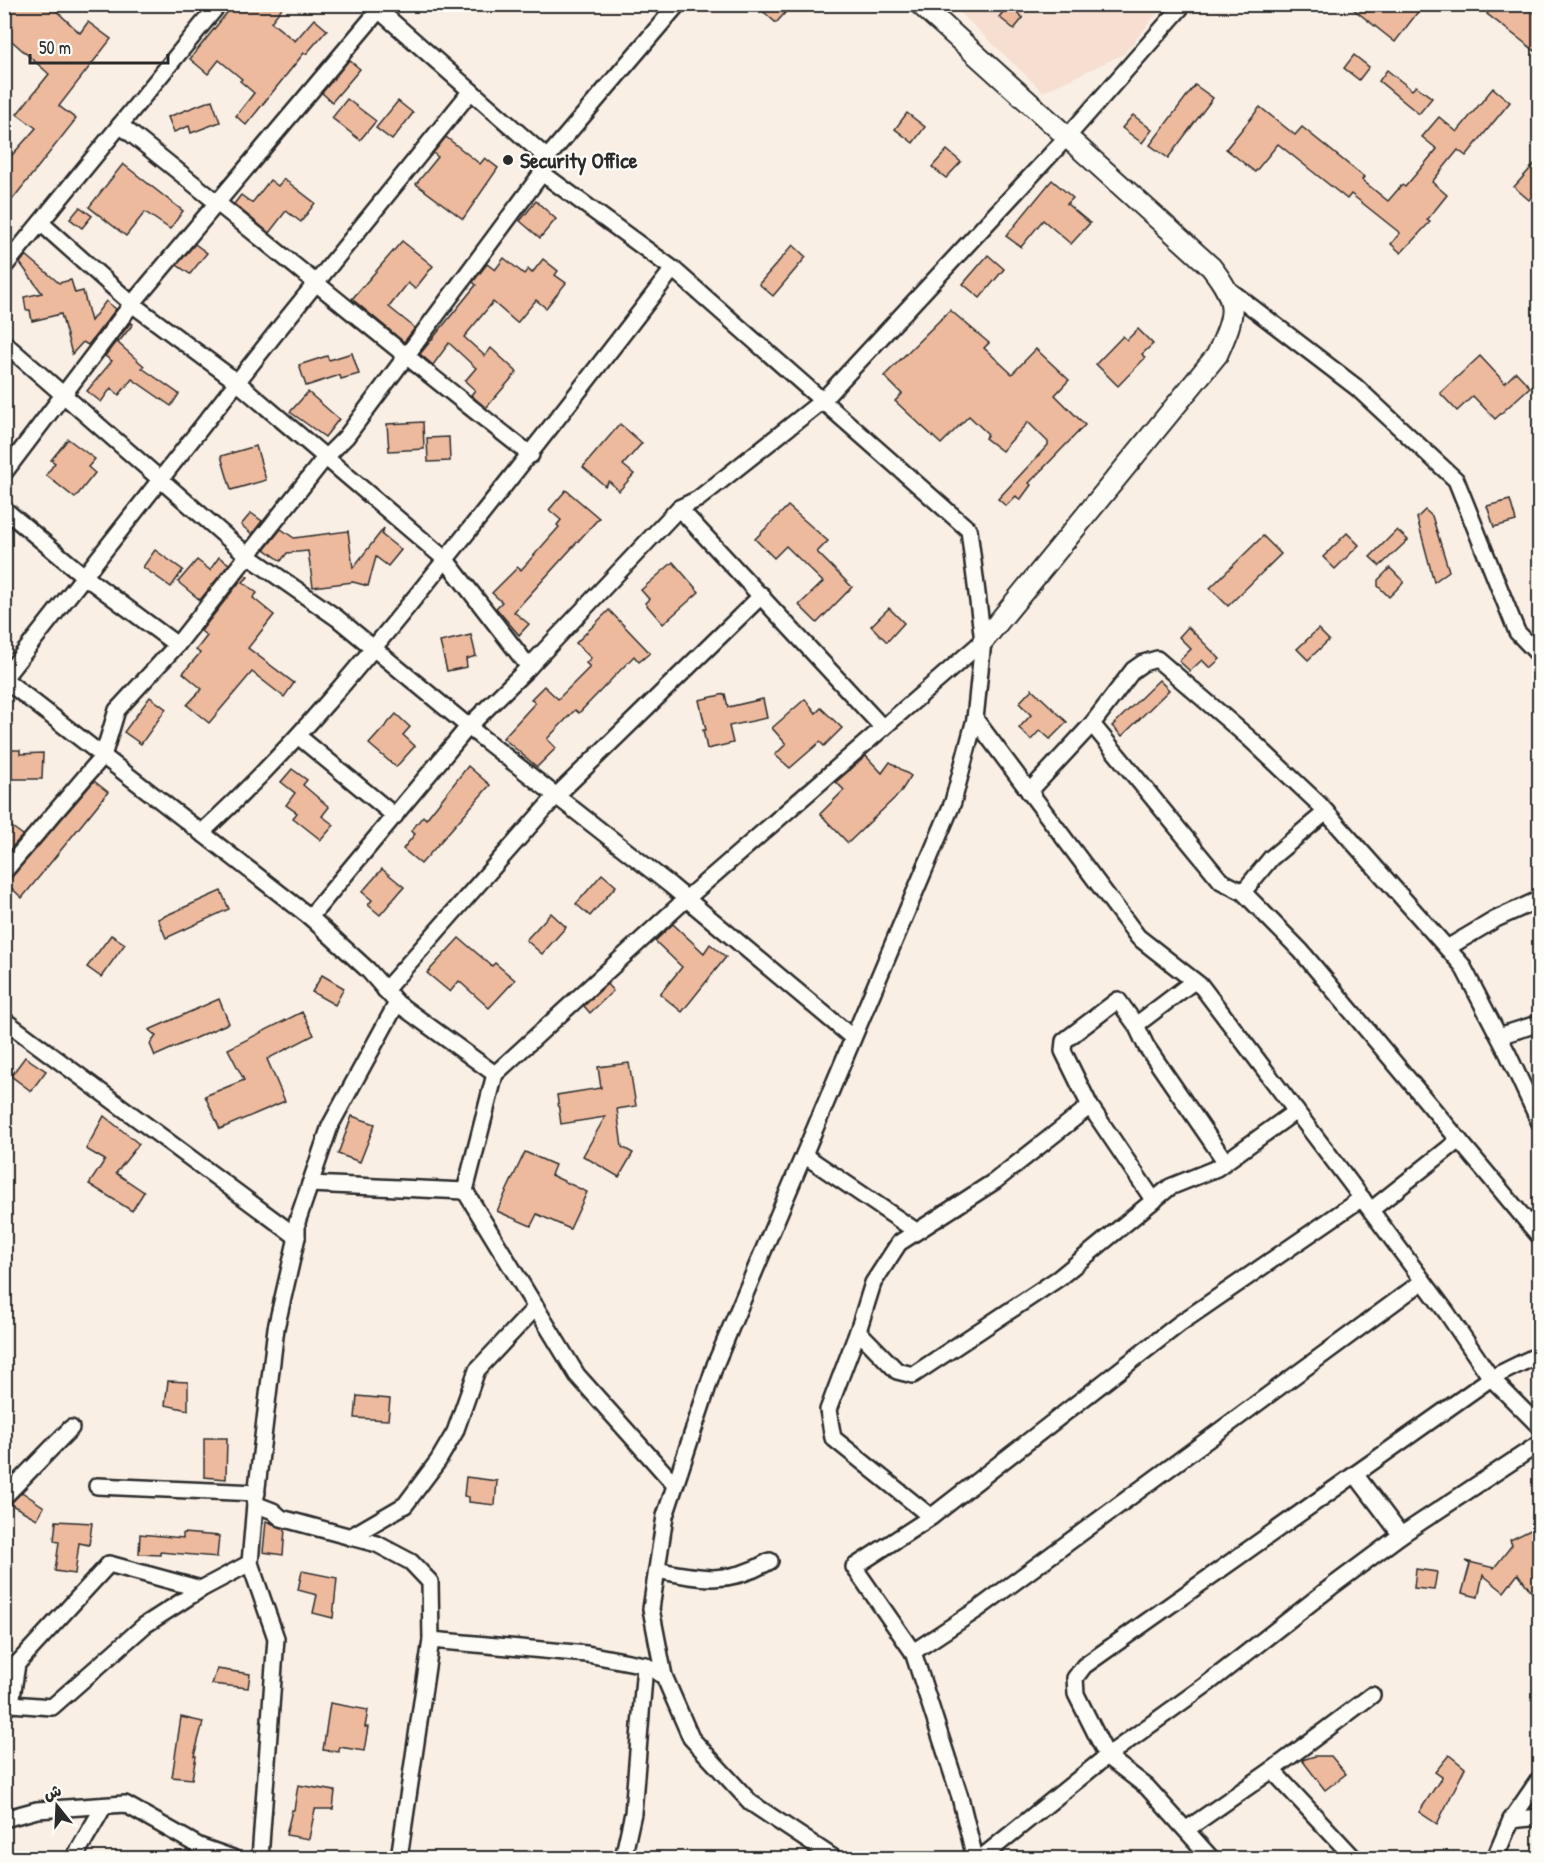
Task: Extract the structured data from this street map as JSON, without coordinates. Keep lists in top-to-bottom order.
{
  "places": ["Security Office"],
  "scale_bar": "50 m",
  "north": "top"
}
